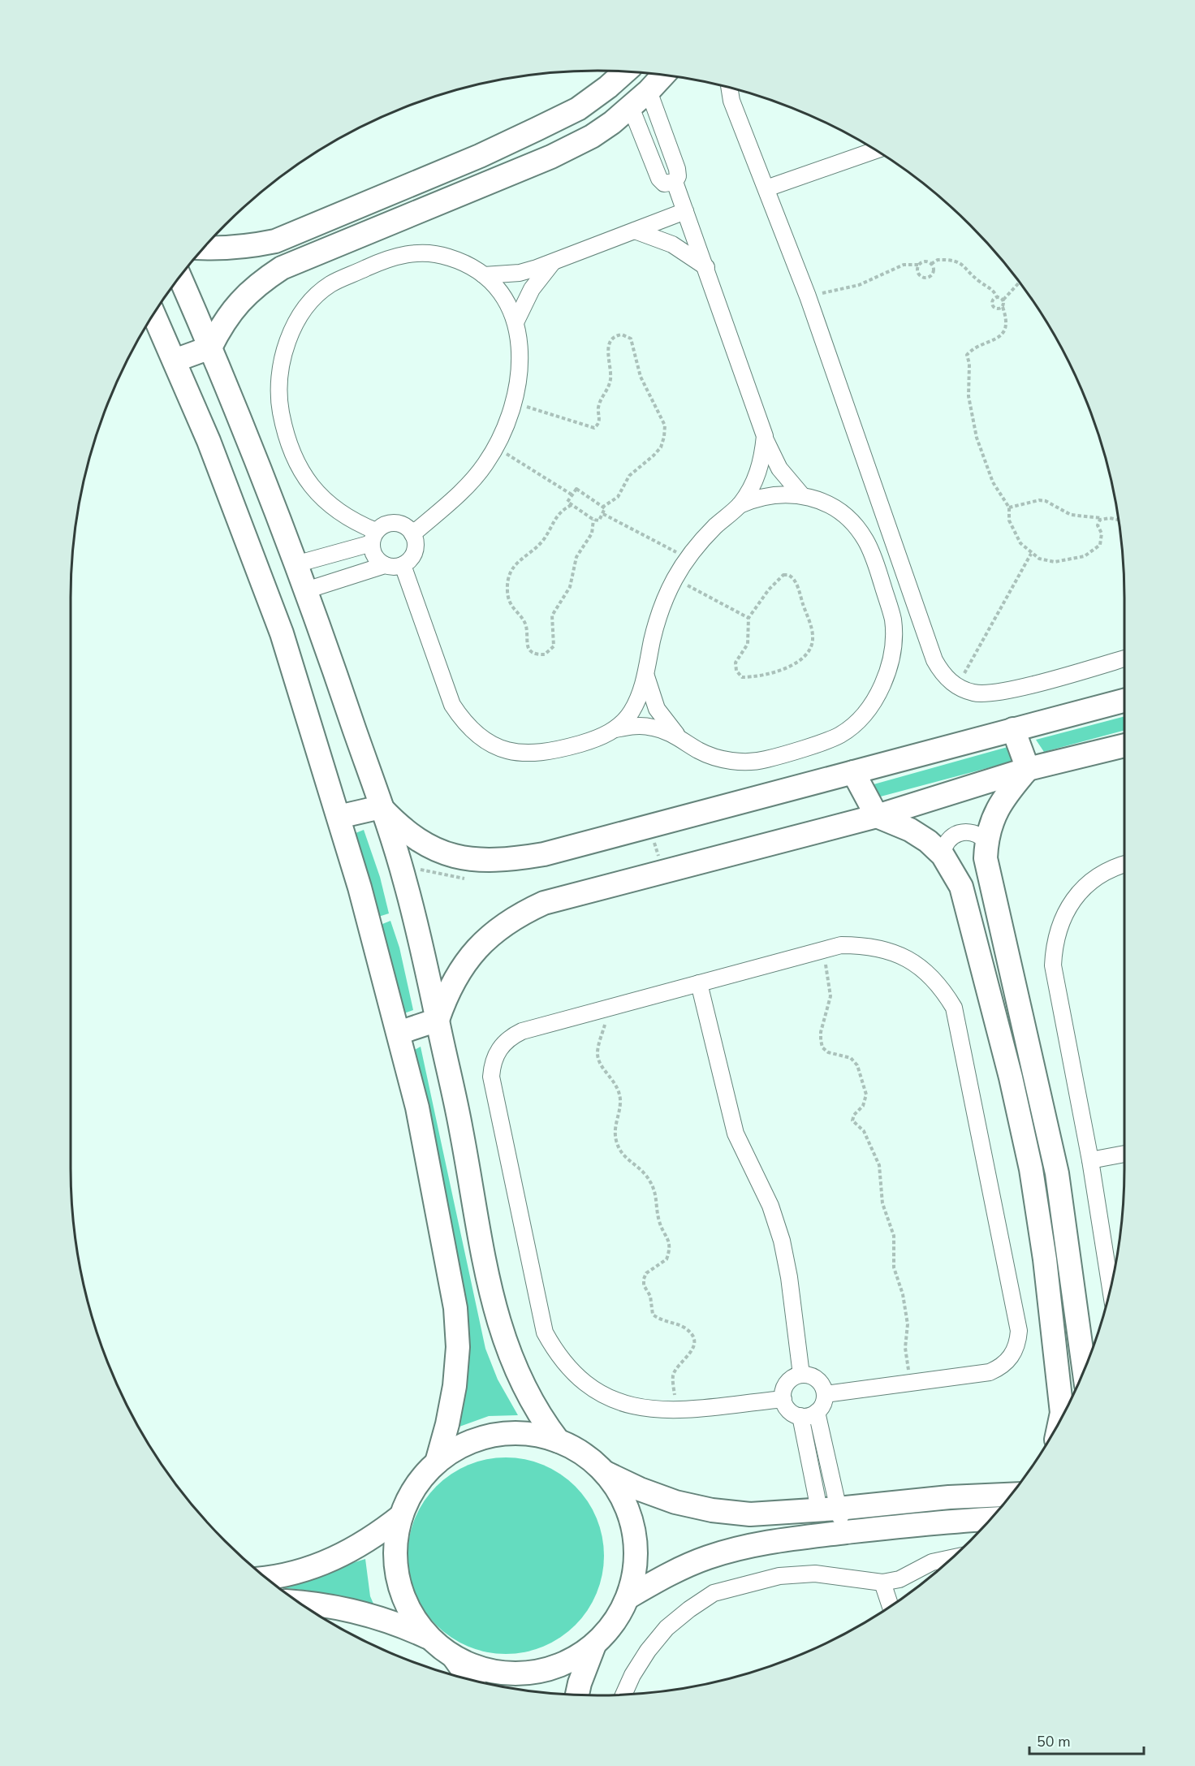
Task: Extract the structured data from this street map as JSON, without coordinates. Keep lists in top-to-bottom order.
{
  "scale_bar": "50 m"
}
